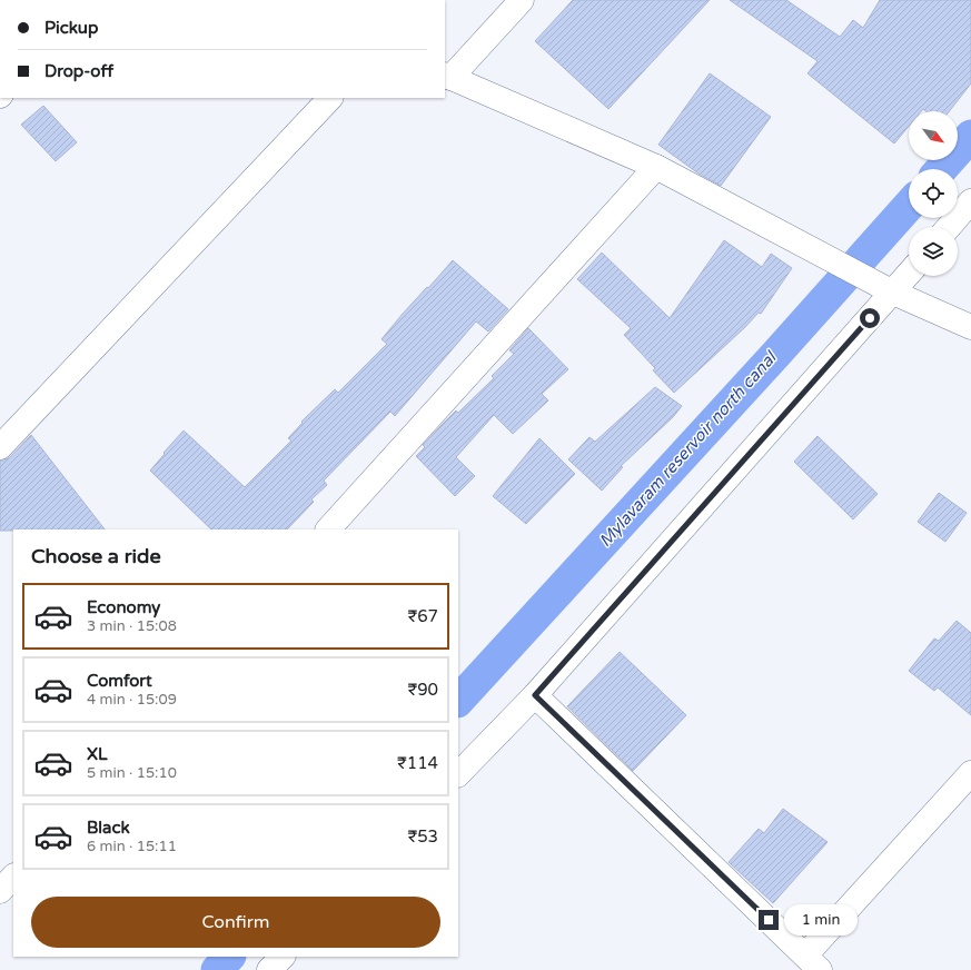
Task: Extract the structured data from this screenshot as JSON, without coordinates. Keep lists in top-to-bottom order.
{
  "water": ["Mylavaram reservoir north canal"],
  "north": "bottom right",
  "page": {
    "banner": ["Pickup", "Drop-off"],
    "heading": "Choose a ride",
    "list": [
      {
        "name": "Economy",
        "note": "3 min · 15:08",
        "value": "₹67"
      },
      {
        "name": "Comfort",
        "note": "4 min · 15:09",
        "value": "₹90"
      },
      {
        "name": "XL",
        "note": "5 min · 15:10",
        "value": "₹114"
      },
      {
        "name": "Black",
        "note": "6 min · 15:11",
        "value": "₹53"
      }
    ],
    "buttons": "Confirm",
    "bubble": "1 min"
  }
}
